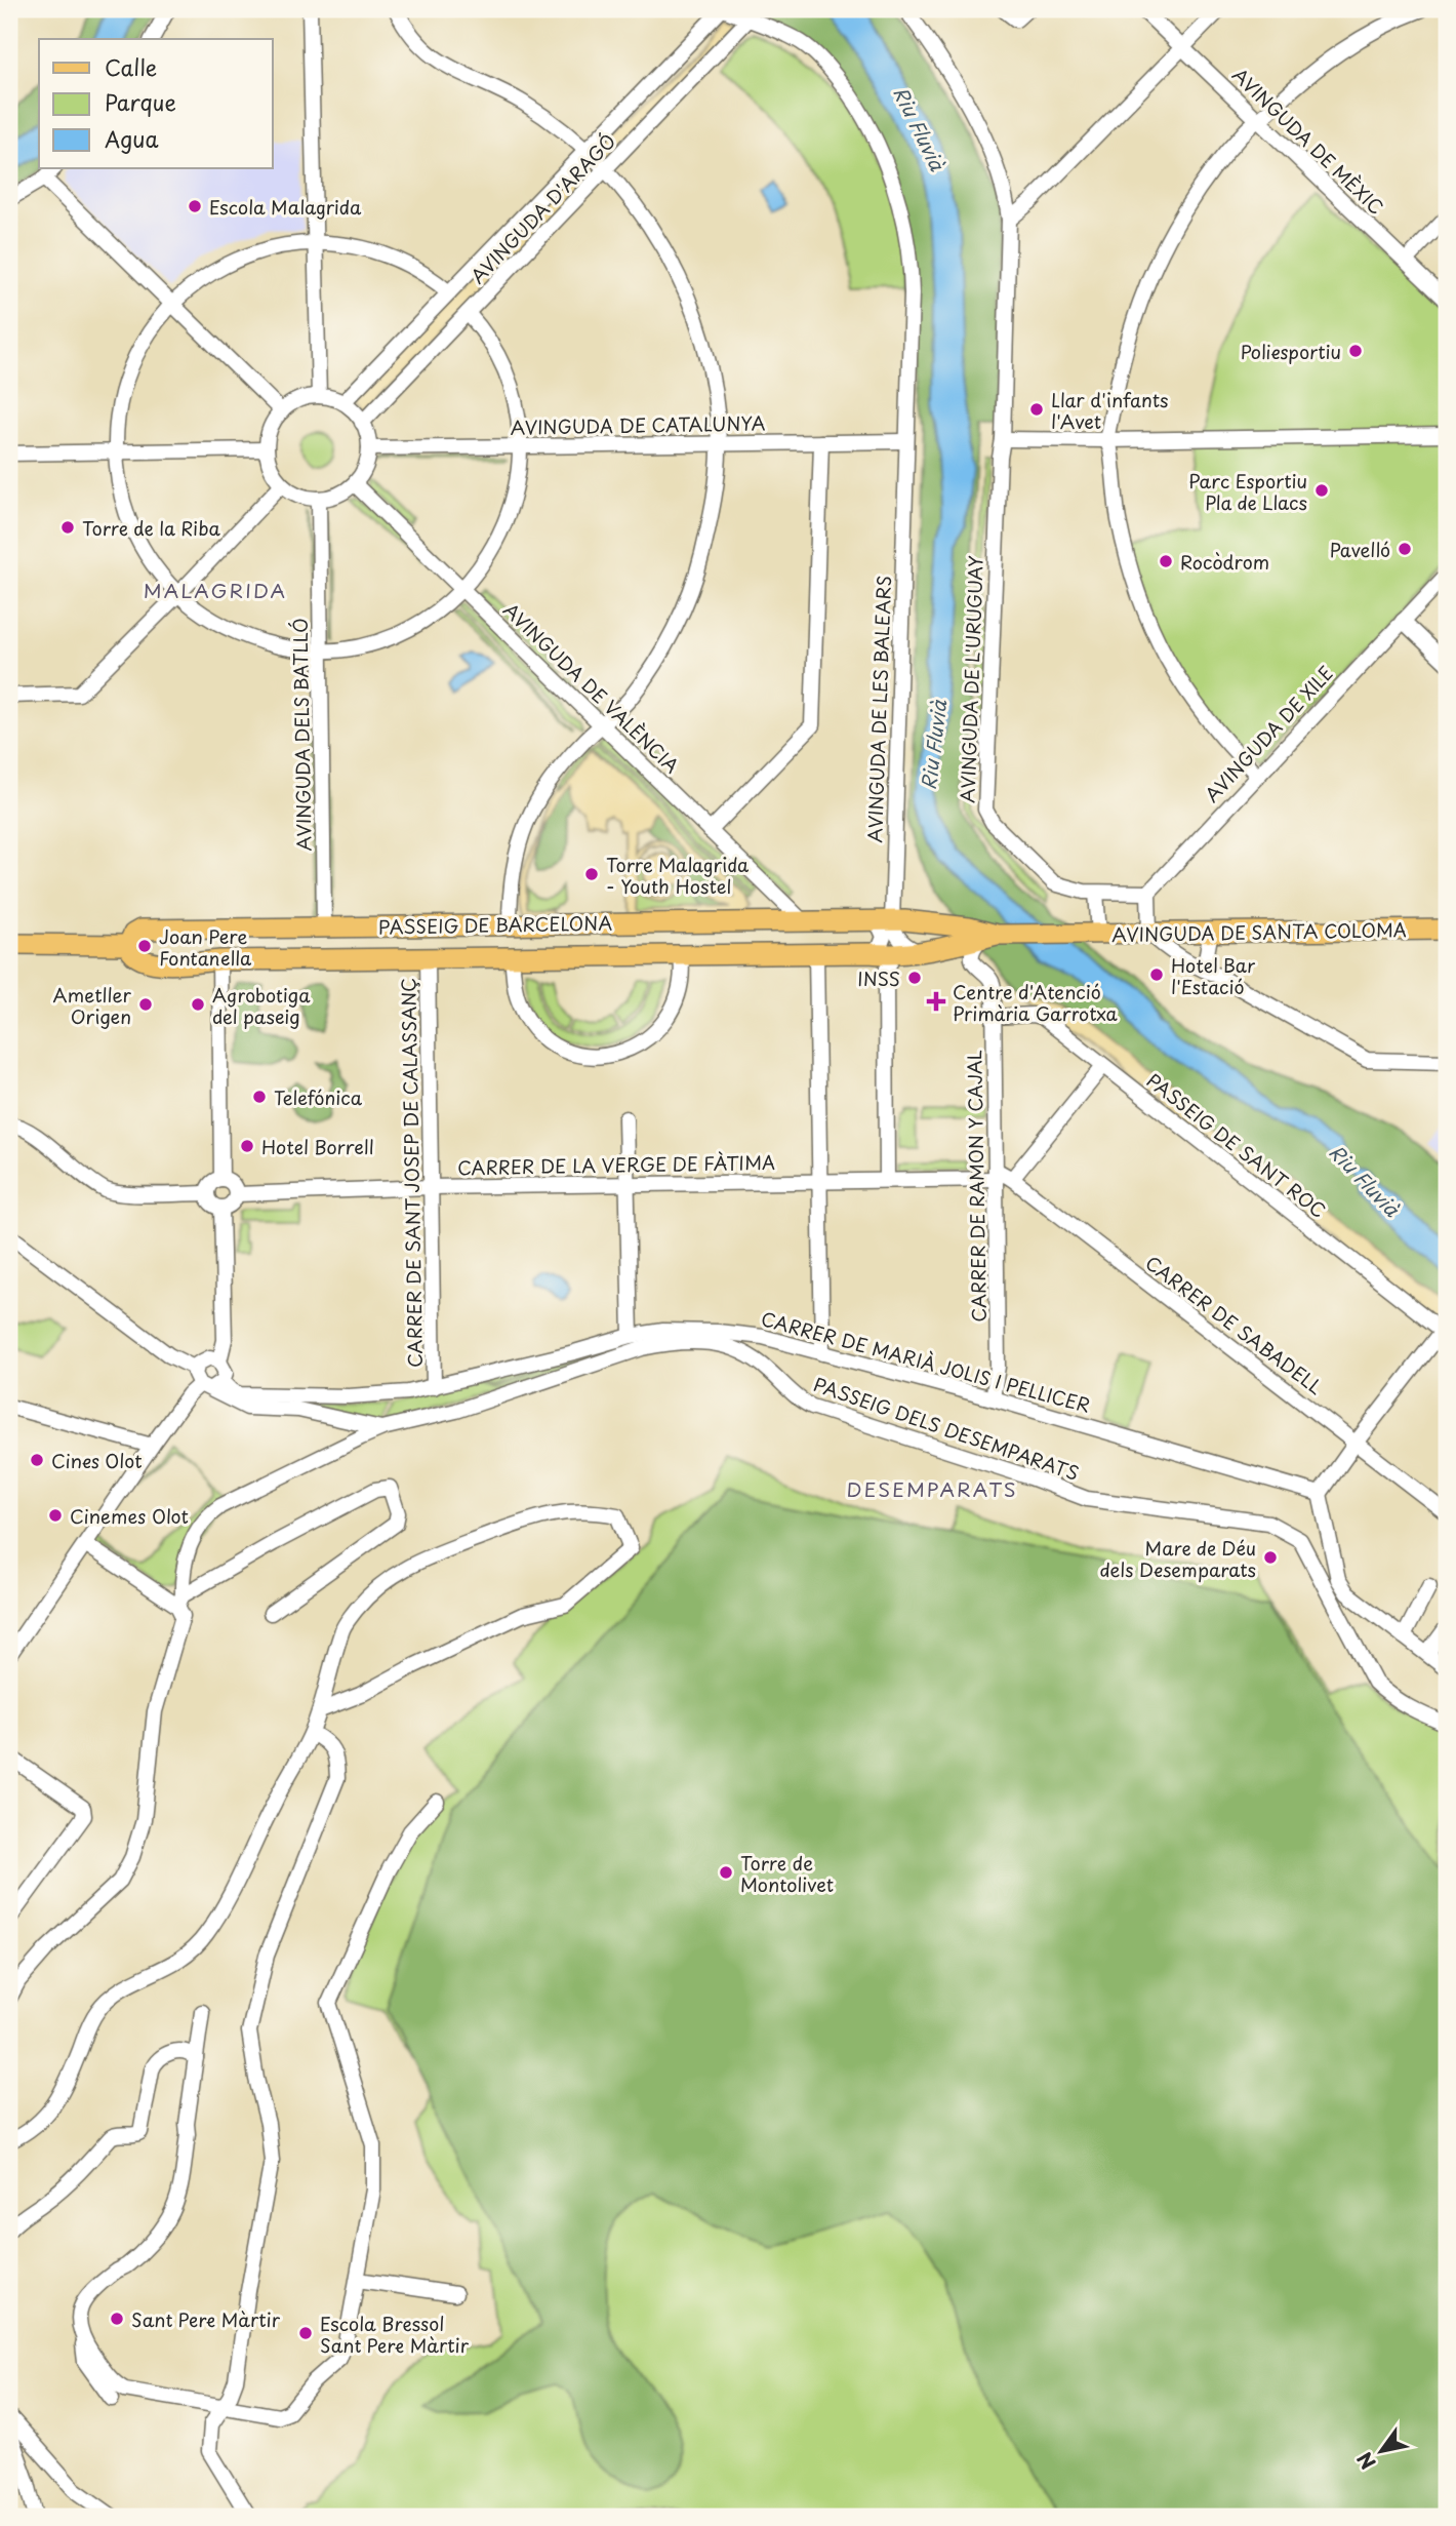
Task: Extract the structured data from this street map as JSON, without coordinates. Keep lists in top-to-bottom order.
{
  "streets": {
    "main road": ["PASSEIG DE BARCELONA", "AVINGUDA DE SANTA COLOMA"],
    "street": [
      "AVINGUDA DE MÈXIC",
      "AVINGUDA D'ARAGÓ",
      "AVINGUDA DE CATALUNYA",
      "AVINGUDA DE L'URUGUAY",
      "AVINGUDA DE VALÈNCIA",
      "AVINGUDA DE LES BALEARS",
      "AVINGUDA DE XILE",
      "AVINGUDA DELS BATLLÓ",
      "PASSEIG DE SANT ROC",
      "CARRER DE LA VERGE DE FÀTIMA",
      "CARRER DE SANT JOSEP DE CALASSANÇ",
      "CARRER DE RAMON Y CAJAL",
      "CARRER DE SABADELL",
      "CARRER DE MARIÀ JOLIS I PELLICER",
      "PASSEIG DELS DESEMPARATS"
    ]
  },
  "crossings": [
    ["AVINGUDA D'ARAGÓ", "AVINGUDA DE CATALUNYA"],
    ["AVINGUDA D'ARAGÓ", "AVINGUDA DE VALÈNCIA"],
    ["AVINGUDA D'ARAGÓ", "AVINGUDA DE LES BALEARS"],
    ["AVINGUDA D'ARAGÓ", "AVINGUDA DELS BATLLÓ"],
    ["AVINGUDA DE CATALUNYA", "AVINGUDA DE VALÈNCIA"],
    ["AVINGUDA DE CATALUNYA", "AVINGUDA DE LES BALEARS"],
    ["AVINGUDA DE CATALUNYA", "AVINGUDA DELS BATLLÓ"],
    ["AVINGUDA DE L'URUGUAY", "AVINGUDA DE XILE"],
    ["AVINGUDA DE VALÈNCIA", "AVINGUDA DELS BATLLÓ"],
    ["AVINGUDA DE VALÈNCIA", "PASSEIG DE BARCELONA"],
    ["AVINGUDA DE LES BALEARS", "PASSEIG DE BARCELONA"],
    ["AVINGUDA DELS BATLLÓ", "PASSEIG DE BARCELONA"],
    ["PASSEIG DE BARCELONA", "AVINGUDA DE SANTA COLOMA"],
    ["PASSEIG DE BARCELONA", "CARRER DE SANT JOSEP DE CALASSANÇ"],
    ["PASSEIG DE SANT ROC", "CARRER DE RAMON Y CAJAL"],
    ["CARRER DE LA VERGE DE FÀTIMA", "CARRER DE SANT JOSEP DE CALASSANÇ"],
    ["CARRER DE LA VERGE DE FÀTIMA", "CARRER DE RAMON Y CAJAL"],
    ["CARRER DE LA VERGE DE FÀTIMA", "CARRER DE SABADELL"],
    ["CARRER DE SANT JOSEP DE CALASSANÇ", "CARRER DE MARIÀ JOLIS I PELLICER"],
    ["CARRER DE RAMON Y CAJAL", "CARRER DE SABADELL"],
    ["CARRER DE RAMON Y CAJAL", "CARRER DE MARIÀ JOLIS I PELLICER"]
  ],
  "districts": ["MALAGRIDA", "DESEMPARATS"],
  "water": ["Riu Fluvià"],
  "places": {
    "other": [
      "Escola Malagrida",
      "Poliesportiu",
      "Llar d'infants l'Avet",
      "Parc Esportiu Pla de Llacs",
      "Torre de la Riba",
      "Pavelló",
      "Rocòdrom",
      "Torre Malagrida - Youth Hostel",
      "Joan Pere Fontanella",
      "Hotel Bar l'Estació",
      "INSS",
      "Ametller Origen",
      "Agrobotiga del paseig",
      "Telefónica",
      "Hotel Borrell",
      "Cines Olot",
      "Cinemes Olot",
      "Mare de Déu dels Desemparats",
      "Torre de Montolivet",
      "Sant Pere Màrtir",
      "Escola Bressol Sant Pere Màrtir"
    ],
    "health": ["Centre d'Atenció Primària Garrotxa"]
  },
  "legend": ["Calle", "Parque", "Agua"],
  "north": "bottom left"
}
